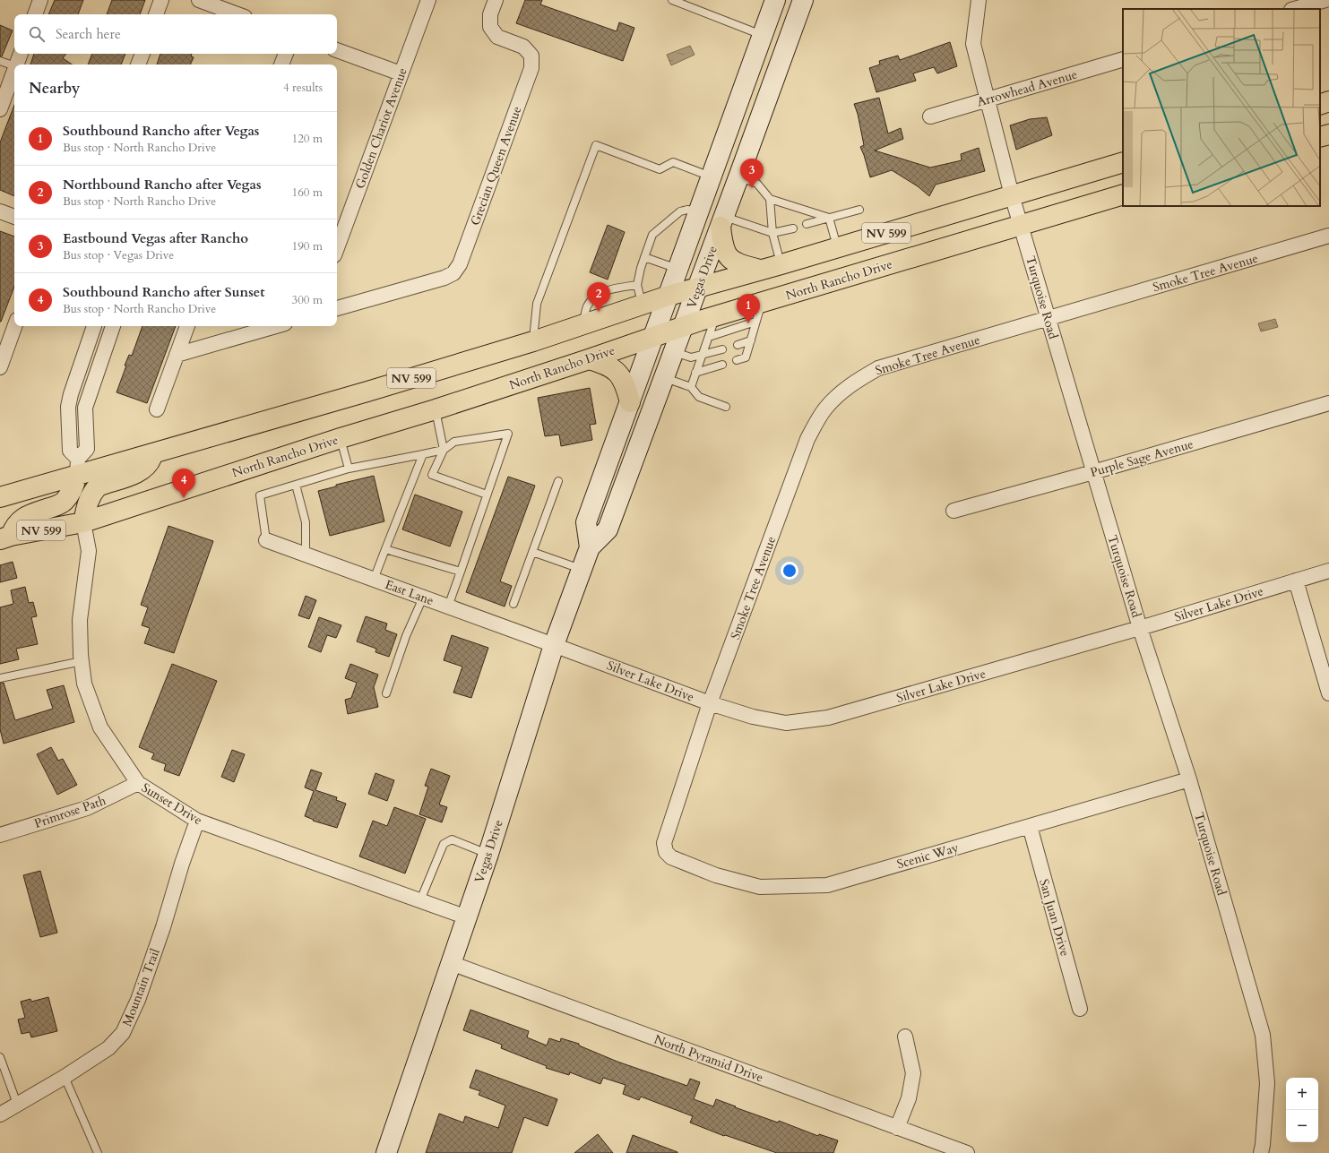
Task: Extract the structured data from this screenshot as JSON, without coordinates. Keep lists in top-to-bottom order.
{
  "streets": {
    "main road": ["NV 599", "Vegas Drive", "North Rancho Drive"],
    "street": [
      "Arrowhead Avenue",
      "Golden Chariot Avenue",
      "Grecian Queen Avenue",
      "Smoke Tree Avenue",
      "Turquoise Road",
      "Purple Sage Avenue",
      "East Lane",
      "Silver Lake Drive",
      "Sunset Drive",
      "Primrose Path",
      "Scenic Way",
      "San Juan Drive",
      "Mountain Trail",
      "North Pyramid Drive"
    ]
  },
  "crossings": [
    ["Arrowhead Avenue", "Turquoise Road"],
    ["NV 599", "Vegas Drive"],
    ["NV 599", "Turquoise Road"],
    ["Smoke Tree Avenue", "Turquoise Road"],
    ["Smoke Tree Avenue", "Silver Lake Drive"],
    ["Smoke Tree Avenue", "Scenic Way"],
    ["Vegas Drive", "North Rancho Drive"],
    ["Vegas Drive", "East Lane"],
    ["Vegas Drive", "Silver Lake Drive"],
    ["Vegas Drive", "Sunset Drive"],
    ["Vegas Drive", "North Pyramid Drive"],
    ["North Rancho Drive", "Turquoise Road"],
    ["North Rancho Drive", "Sunset Drive"],
    ["Turquoise Road", "Purple Sage Avenue"],
    ["Turquoise Road", "Silver Lake Drive"],
    ["Turquoise Road", "Scenic Way"],
    ["East Lane", "Silver Lake Drive"],
    ["Sunset Drive", "Primrose Path"],
    ["Sunset Drive", "Mountain Trail"],
    ["Scenic Way", "San Juan Drive"]
  ],
  "page": {
    "search": "Search here",
    "heading": ["Nearby", "4 results"],
    "list": [
      {
        "mark": "1",
        "name": "Southbound Rancho after Vegas",
        "note": "Bus stop · North Rancho Drive",
        "value": "120 m"
      },
      {
        "mark": "2",
        "name": "Northbound Rancho after Vegas",
        "note": "Bus stop · North Rancho Drive",
        "value": "160 m"
      },
      {
        "mark": "3",
        "name": "Eastbound Vegas after Rancho",
        "note": "Bus stop · Vegas Drive",
        "value": "190 m"
      },
      {
        "mark": "4",
        "name": "Southbound Rancho after Sunset",
        "note": "Bus stop · North Rancho Drive",
        "value": "300 m"
      }
    ],
    "pins": [
      "3",
      "2",
      "1",
      "4"
    ],
    "map_buttons": ["+", "−"]
  }
}
